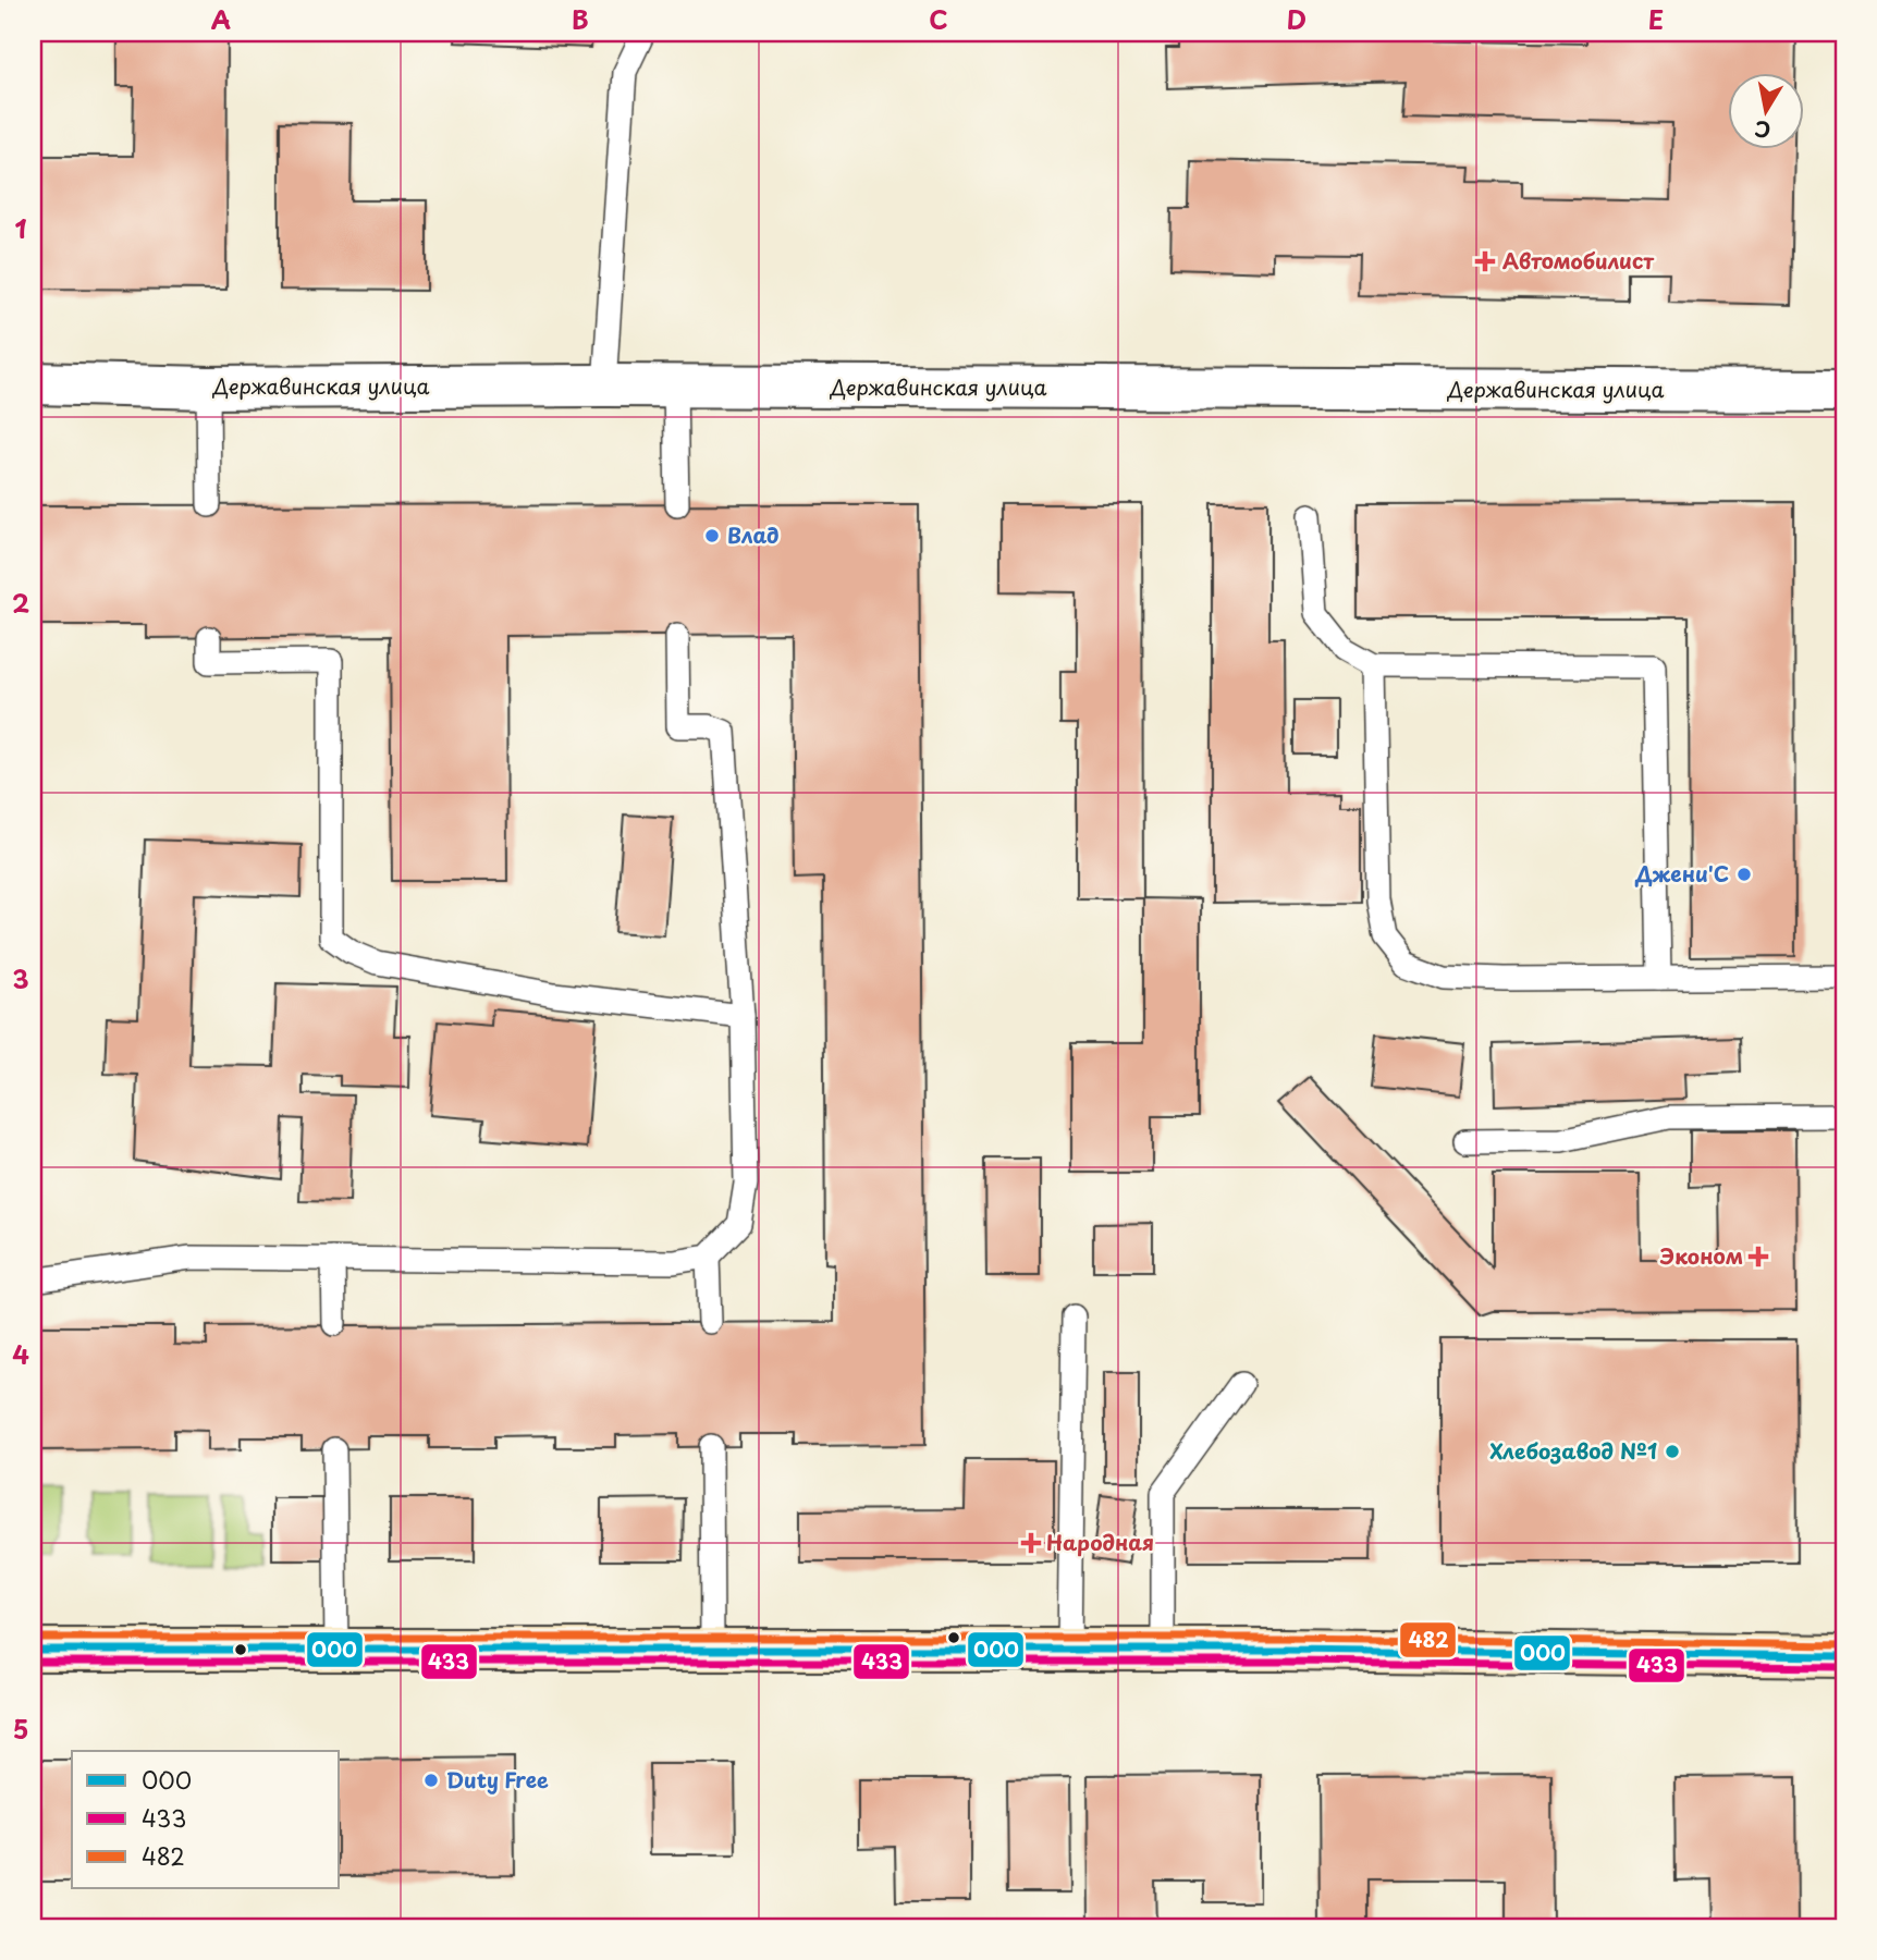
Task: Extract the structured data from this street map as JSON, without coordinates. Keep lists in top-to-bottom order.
{
  "streets": {
    "street": ["Державинская улица"]
  },
  "places": {
    "health": ["Автомобилист", "Эконом", "Народная"],
    "other": [
      "Влад",
      "Джени'С",
      "Хлебозавод №1",
      "Duty Free"
    ]
  },
  "lines": ["transit line 482", "transit line 000", "transit line 433"],
  "legend": ["000", "433", "482"],
  "north": "bottom",
  "grid": {
    "columns": [
      "A",
      "B",
      "C",
      "D",
      "E"
    ],
    "rows": [
      "1",
      "2",
      "3",
      "4",
      "5"
    ]
  }
}
